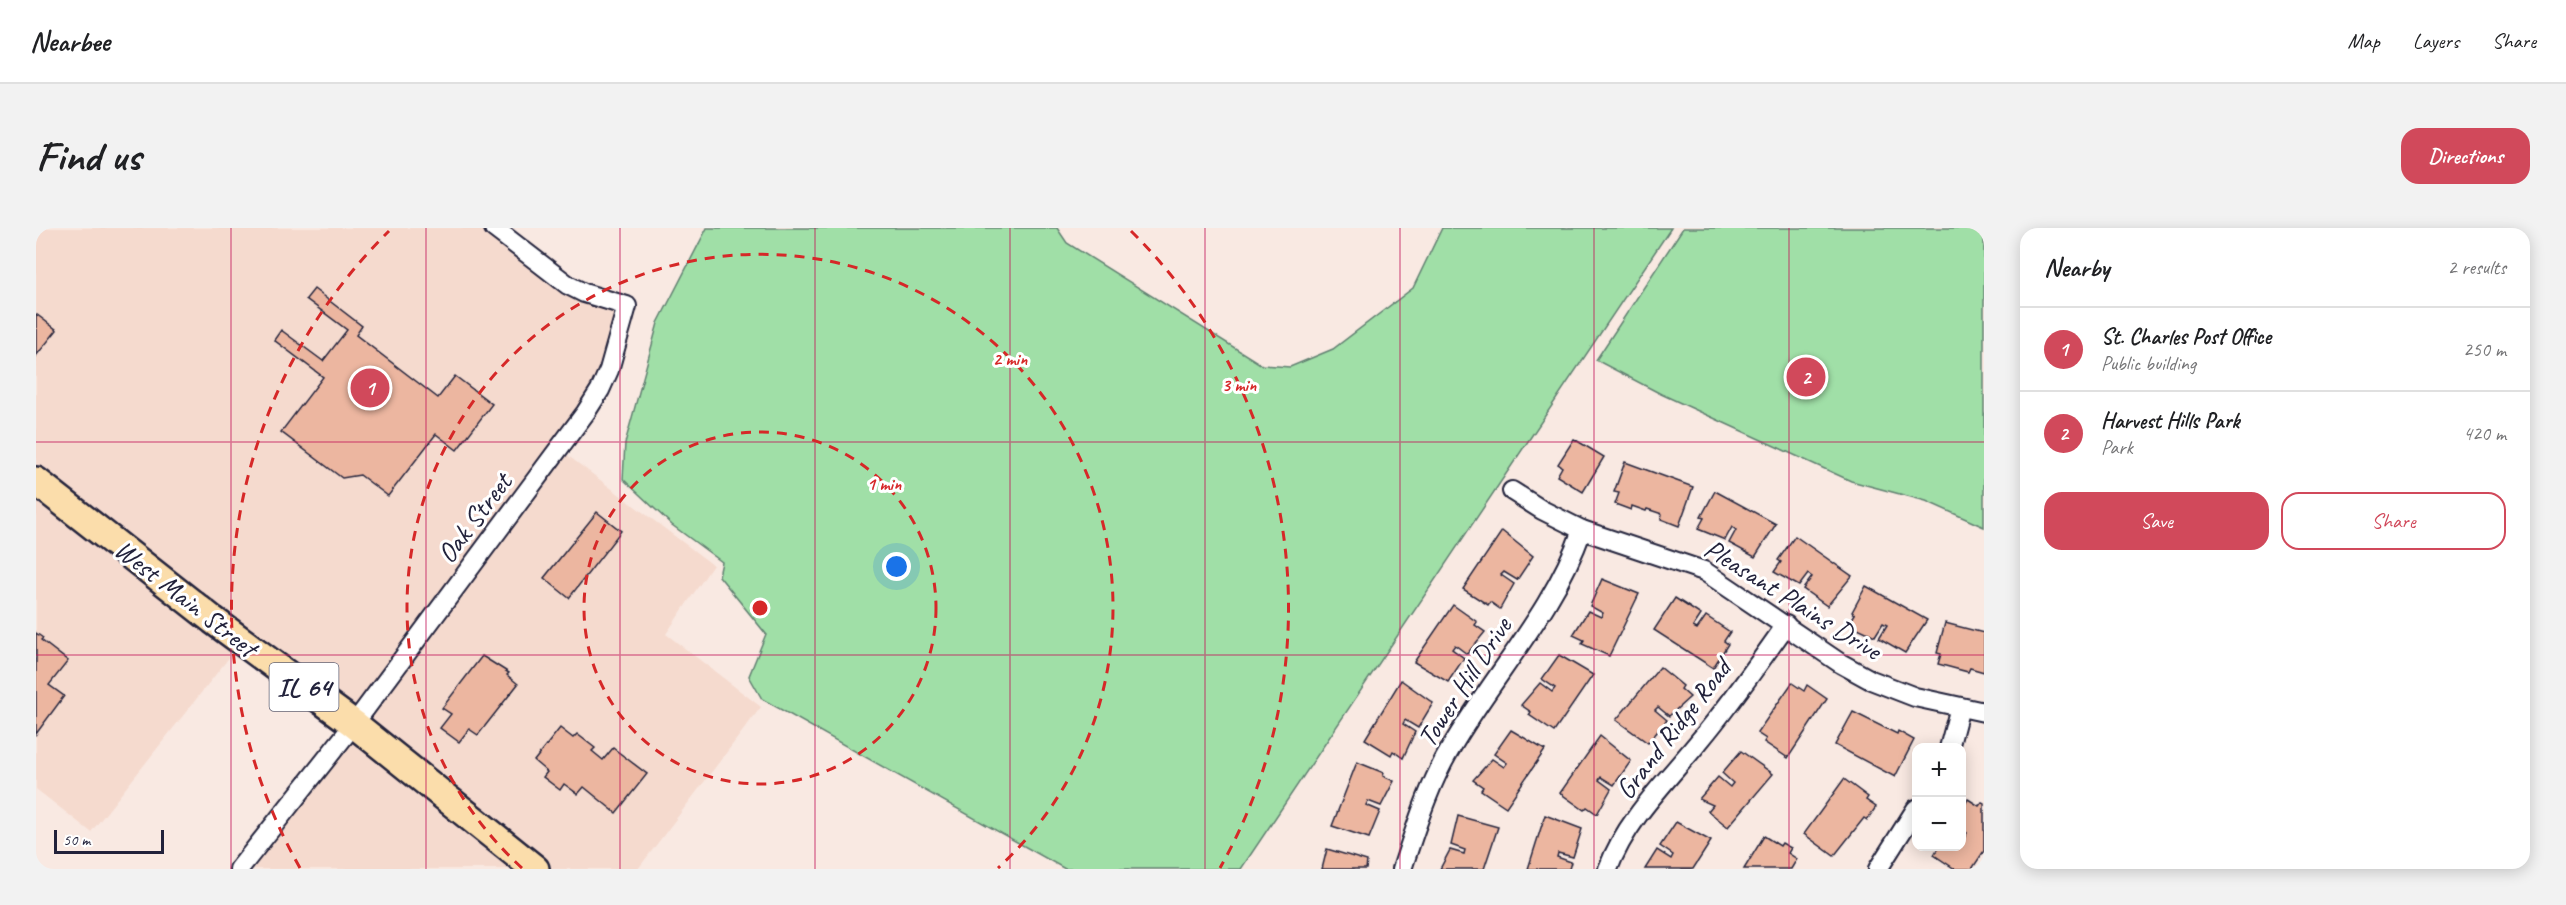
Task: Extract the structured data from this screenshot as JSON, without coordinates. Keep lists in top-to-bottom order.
{
  "streets": {
    "main road": ["West Main Street", "IL 64"],
    "street": [
      "Oak Street",
      "Pleasant Plains Drive",
      "Tower Hill Drive",
      "Grand Ridge Road"
    ]
  },
  "crossings": [
    ["Oak Street", "West Main Street"],
    ["Pleasant Plains Drive", "Tower Hill Drive"],
    ["Pleasant Plains Drive", "Grand Ridge Road"]
  ],
  "scale_bar": "50 m",
  "page": {
    "header": "Nearbee",
    "nav": ["Map", "Layers", "Share"],
    "buttons": [
      "Directions",
      ["Save", "Share"]
    ],
    "title": "Find us",
    "heading": ["Nearby", "2 results"],
    "list": [
      {
        "mark": "1",
        "name": "St. Charles Post Office",
        "note": "Public building",
        "value": "250 m"
      },
      {
        "mark": "2",
        "name": "Harvest Hills Park",
        "note": "Park",
        "value": "420 m"
      }
    ],
    "pins": ["2", "1"],
    "map_buttons": ["+", "−"],
    "scale": "50 m"
  },
  "rings": ["2 min", "3 min", "1 min"]
}
